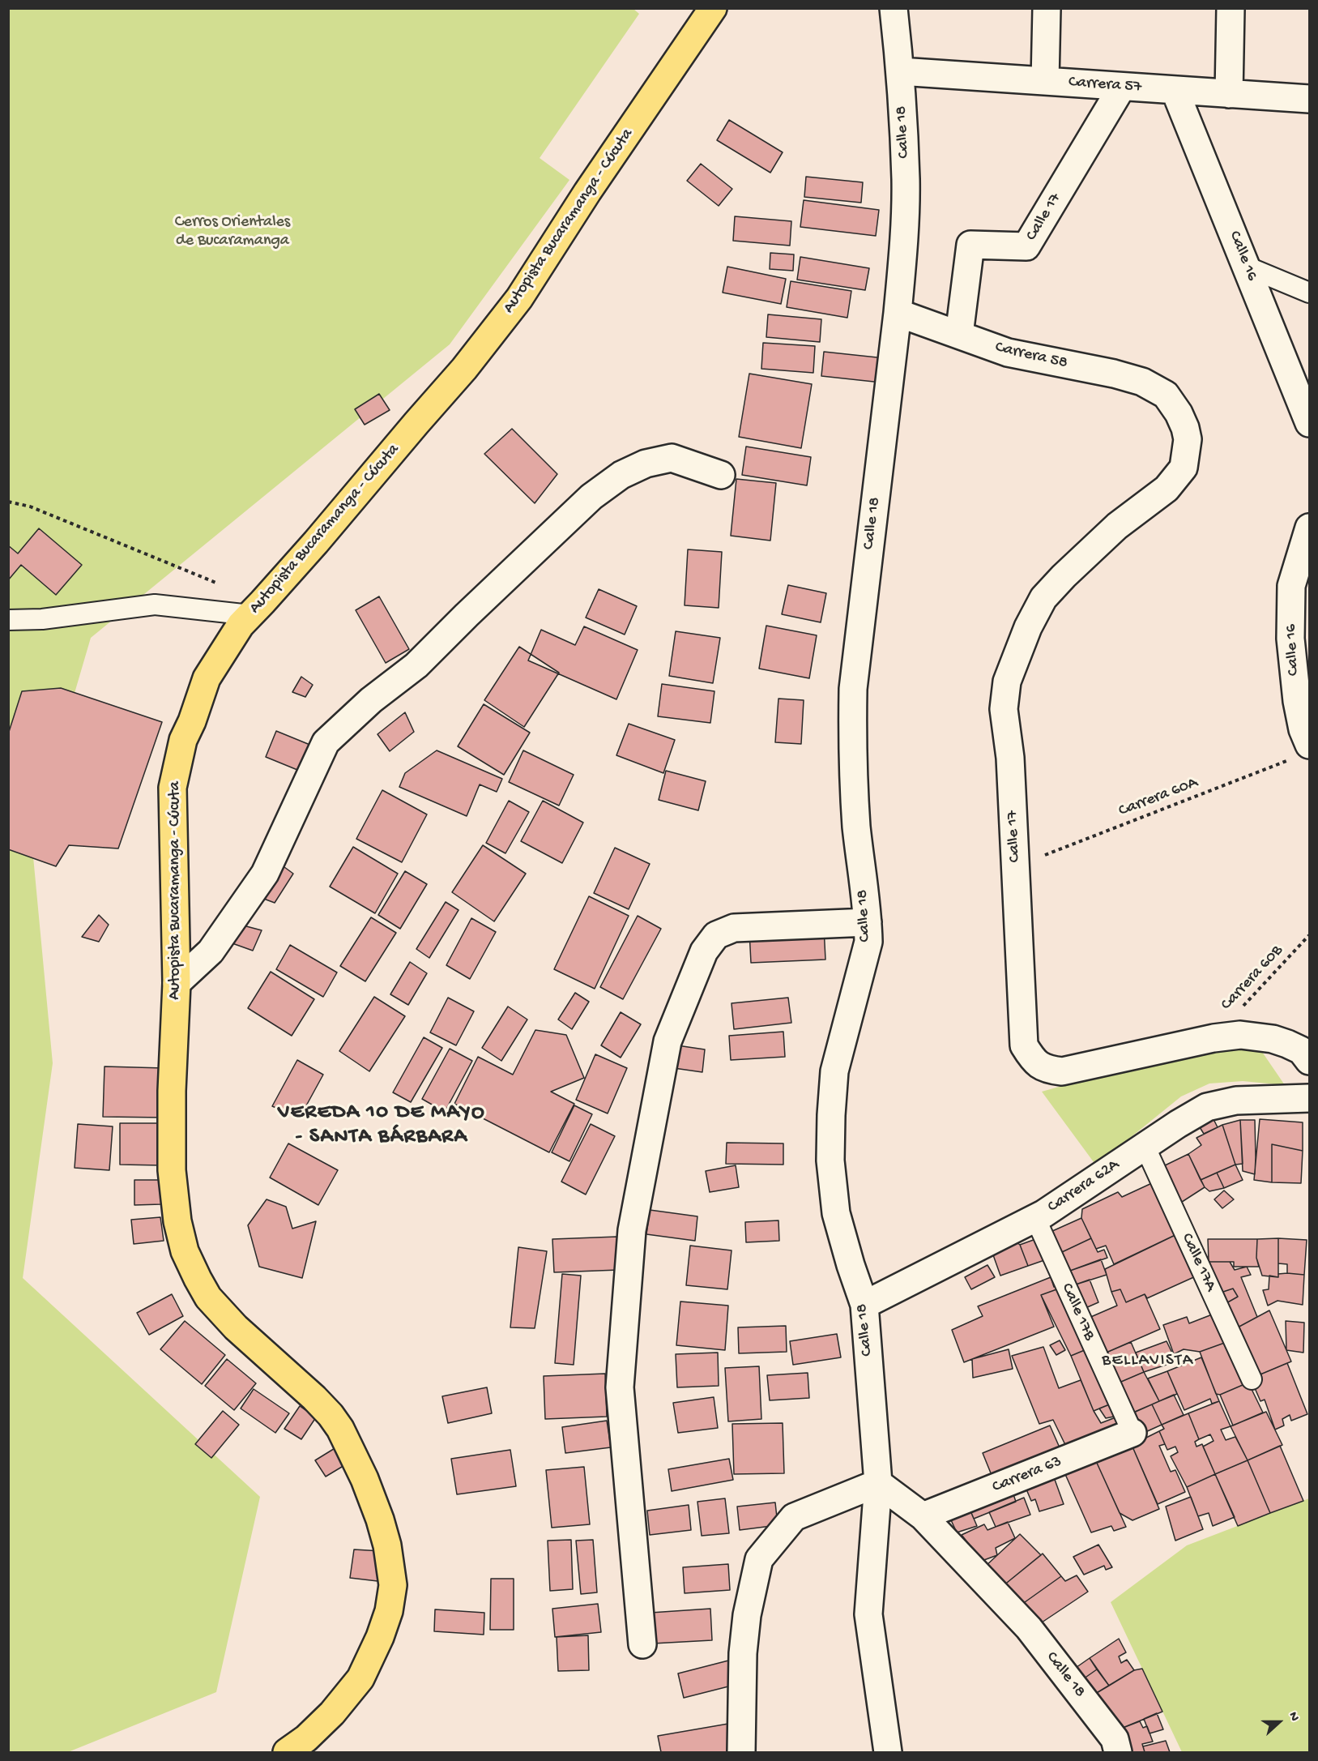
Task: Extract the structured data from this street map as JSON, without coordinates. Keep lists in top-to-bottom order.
{
  "streets": {
    "highway": ["Autopista Bucaramanga - Cúcuta"],
    "street": [
      "Carrera 57",
      "Calle 18",
      "Calle 17",
      "Calle 16",
      "Carrera 58",
      "Carrera 62A",
      "Carrera 63"
    ],
    "lane": ["Calle 17A", "Calle 17B"],
    "path": ["Carrera 60A", "Carrera 60B"]
  },
  "crossings": [
    ["Carrera 57", "Calle 18"],
    ["Carrera 57", "Calle 17"],
    ["Carrera 57", "Calle 16"],
    ["Calle 18", "Carrera 58"],
    ["Calle 18", "Carrera 62A"],
    ["Calle 18", "Carrera 63"],
    ["Calle 17", "Carrera 58"],
    ["Calle 17", "Carrera 60A"],
    ["Calle 17", "Carrera 60B"],
    ["Calle 16", "Carrera 60A"],
    ["Carrera 62A", "Calle 17A"],
    ["Carrera 62A", "Calle 17B"],
    ["Calle 17B", "Carrera 63"]
  ],
  "districts": ["VEREDA 10 DE MAYO - SANTA BÁRBARA", "BELLAVISTA"],
  "parks": ["Cerros Orientales de Bucaramanga"],
  "north": "right"
}
